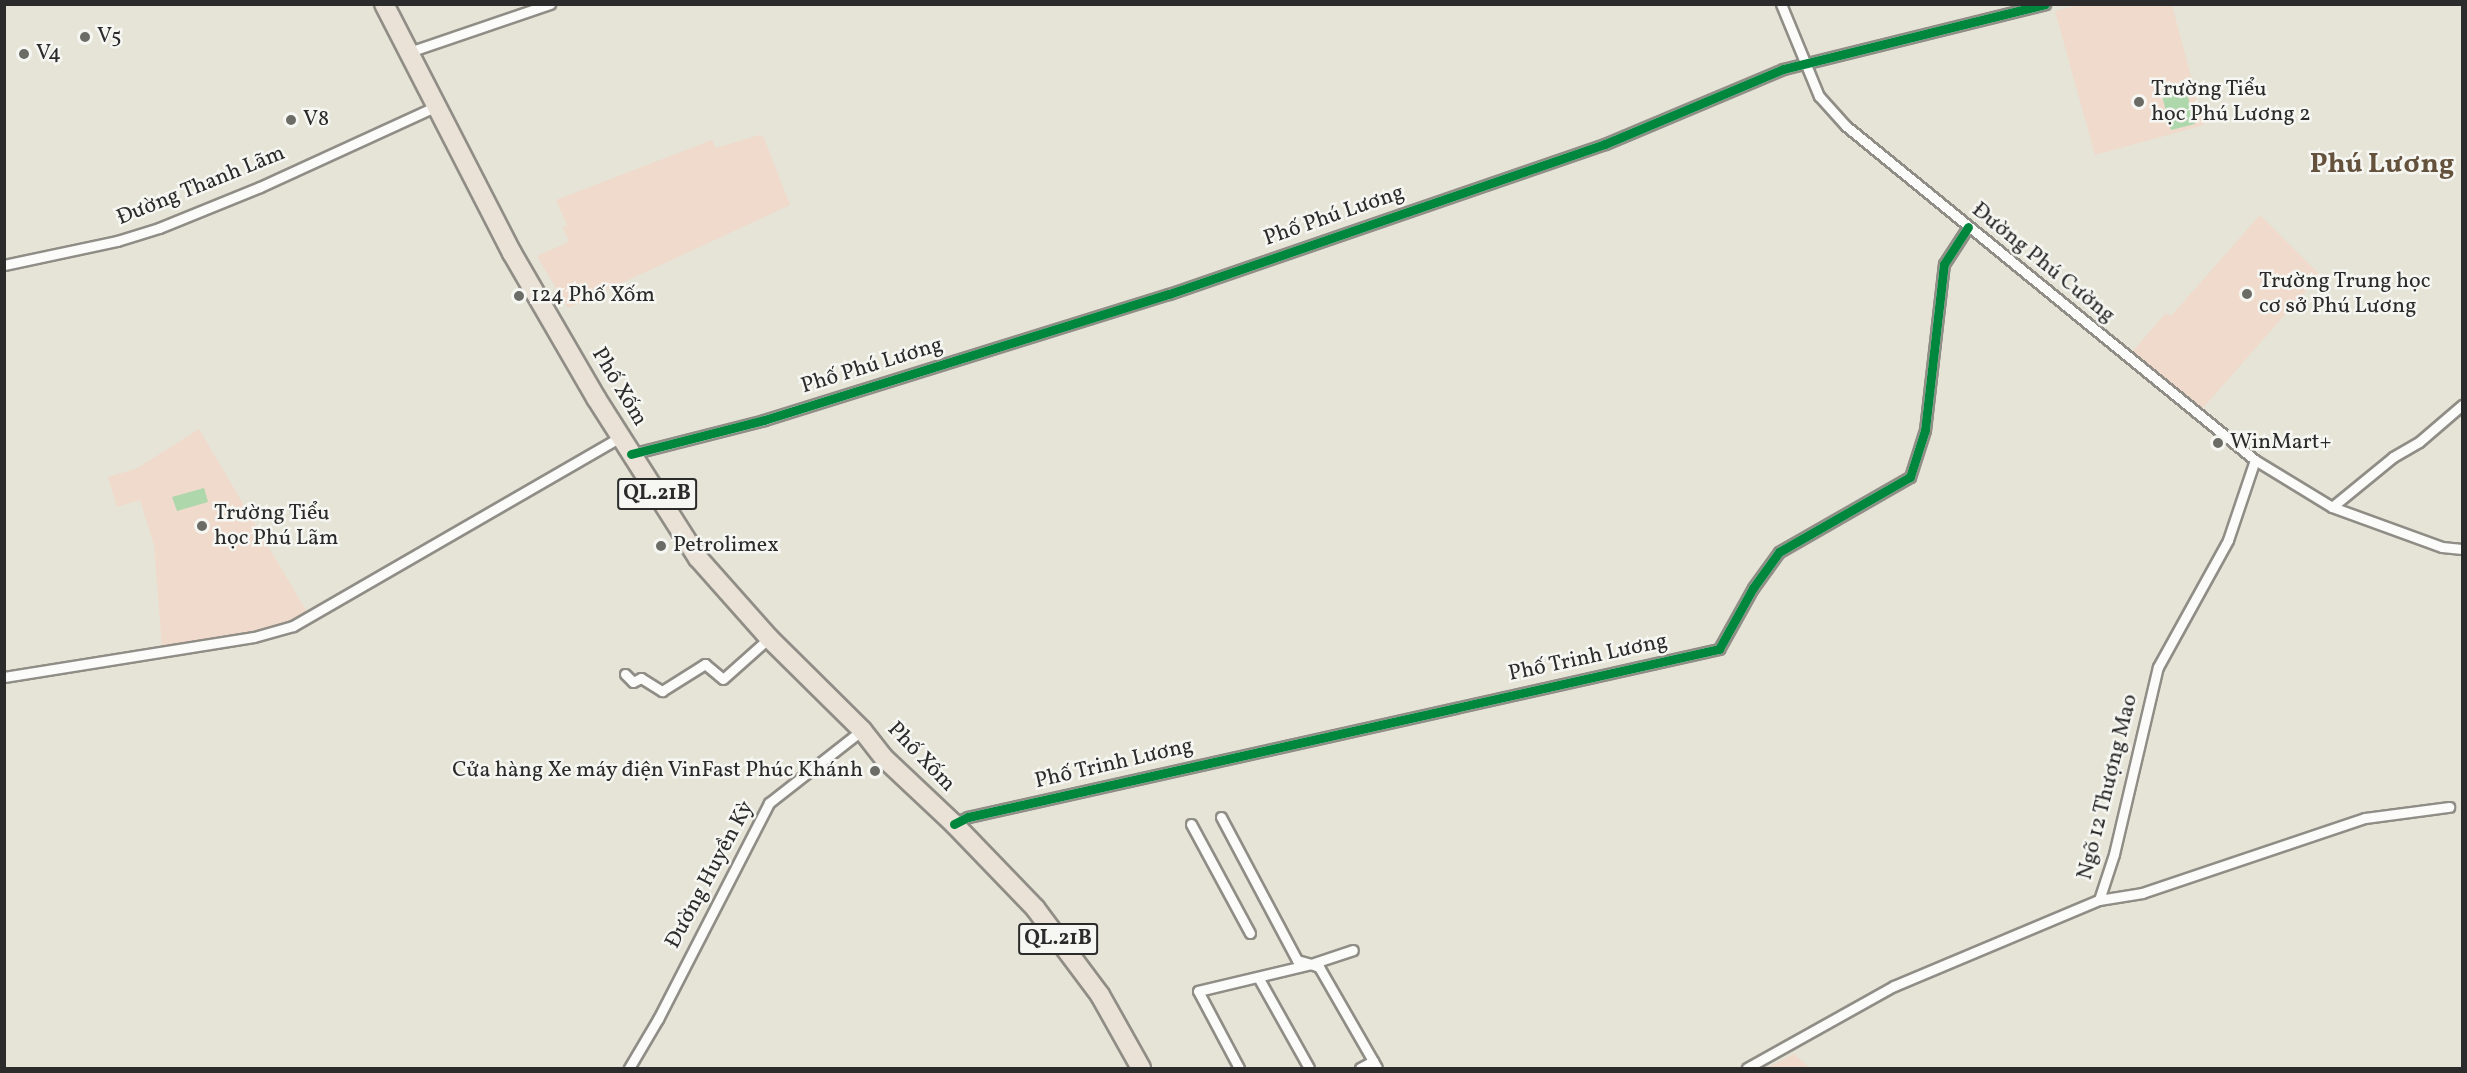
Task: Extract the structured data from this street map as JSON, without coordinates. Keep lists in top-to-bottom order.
{
  "streets": {
    "highway": ["Phố Xốm", "QL.21B"],
    "street": [
      "Đường Thanh Lãm",
      "Phố Phú Lương",
      "Đường Phú Cường",
      "Phố Trinh Lương",
      "Ngõ 12 Thượng Mao",
      "Đường Huyền Kỳ"
    ]
  },
  "crossings": [
    ["Đường Thanh Lãm", "Phố Xốm"],
    ["Phố Phú Lương", "Đường Phú Cường"],
    ["Phố Phú Lương", "Phố Xốm"],
    ["Đường Phú Cường", "Phố Trinh Lương"],
    ["Đường Phú Cường", "Ngõ 12 Thượng Mao"],
    ["Phố Xốm", "QL.21B"],
    ["Phố Xốm", "Phố Trinh Lương"],
    ["Phố Xốm", "Đường Huyền Kỳ"],
    ["QL.21B", "Phố Trinh Lương"]
  ],
  "districts": ["Phú Lương"],
  "places": [
    "V5",
    "V4",
    "Trường Tiểu học Phú Lương 2",
    "V8",
    "Trường Trung học cơ sở Phú Lương",
    "124 Phố Xốm",
    "WinMart+",
    "Trường Tiểu học Phú Lãm",
    "Petrolimex",
    "Cửa hàng Xe máy điện VinFast Phúc Khánh"
  ]
}
